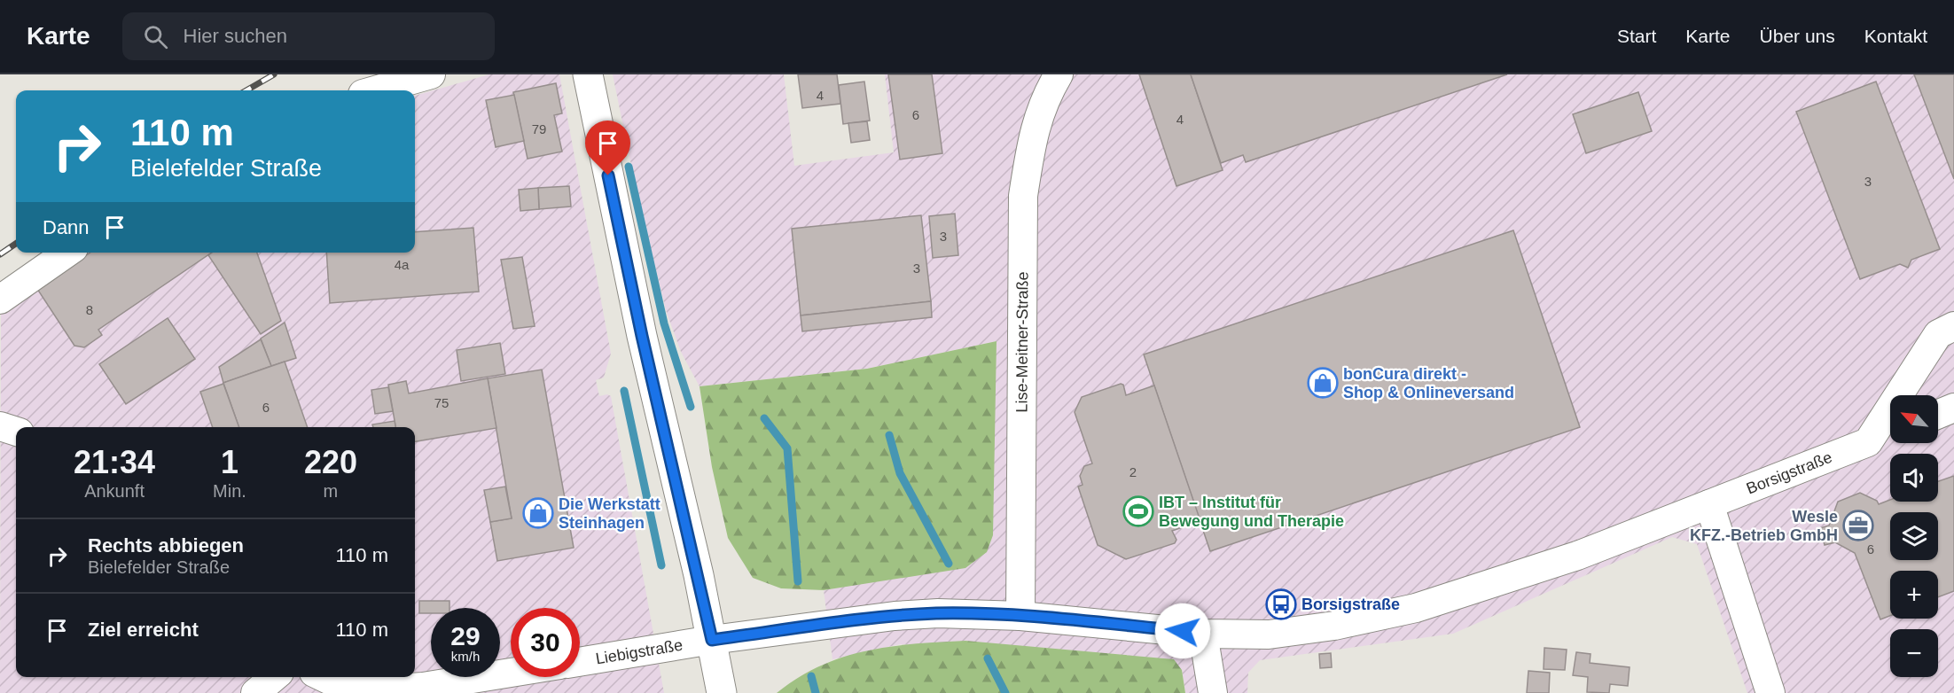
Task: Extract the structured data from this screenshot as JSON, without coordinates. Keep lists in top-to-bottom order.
{
  "streets": {
    "street": ["Lise-Meitner-Straße", "Borsigstraße", "Liebigstraße"]
  },
  "crossings": [
    ["Lise-Meitner-Straße", "Borsigstraße"],
    ["Borsigstraße", "Liebigstraße"]
  ],
  "places": {
    "shop": ["bonCura direkt - Shop & Onlineversand", "Die Werkstatt Steinhagen"],
    "sports": ["IBT – Institut für Bewegung und Therapie"],
    "office": ["Wesle KFZ.-Betrieb GmbH"],
    "bus stop": ["Borsigstraße"]
  },
  "house_numbers": [
    "4",
    "6",
    "4",
    "79",
    "3",
    "3",
    "4a",
    "3",
    "8",
    "75",
    "6",
    "2",
    "6"
  ],
  "north": "top left",
  "page": {
    "header": "Karte",
    "search": "Hier suchen",
    "nav": [
      "Start",
      "Karte",
      "Über uns",
      "Kontakt"
    ],
    "turn": ["110 m", "Bielefelder Straße"],
    "then": "Dann",
    "map_buttons": ["+", "−"],
    "eta": [
      "21:34",
      "Ankunft",
      "1",
      "Min.",
      "220",
      "m"
    ],
    "list": [
      {
        "name": "Rechts abbiegen",
        "note": "Bielefelder Straße",
        "value": "110 m"
      },
      {
        "name": "Ziel erreicht",
        "value": "110 m"
      }
    ],
    "speed": "29 km/h",
    "limit": "30"
  }
}
